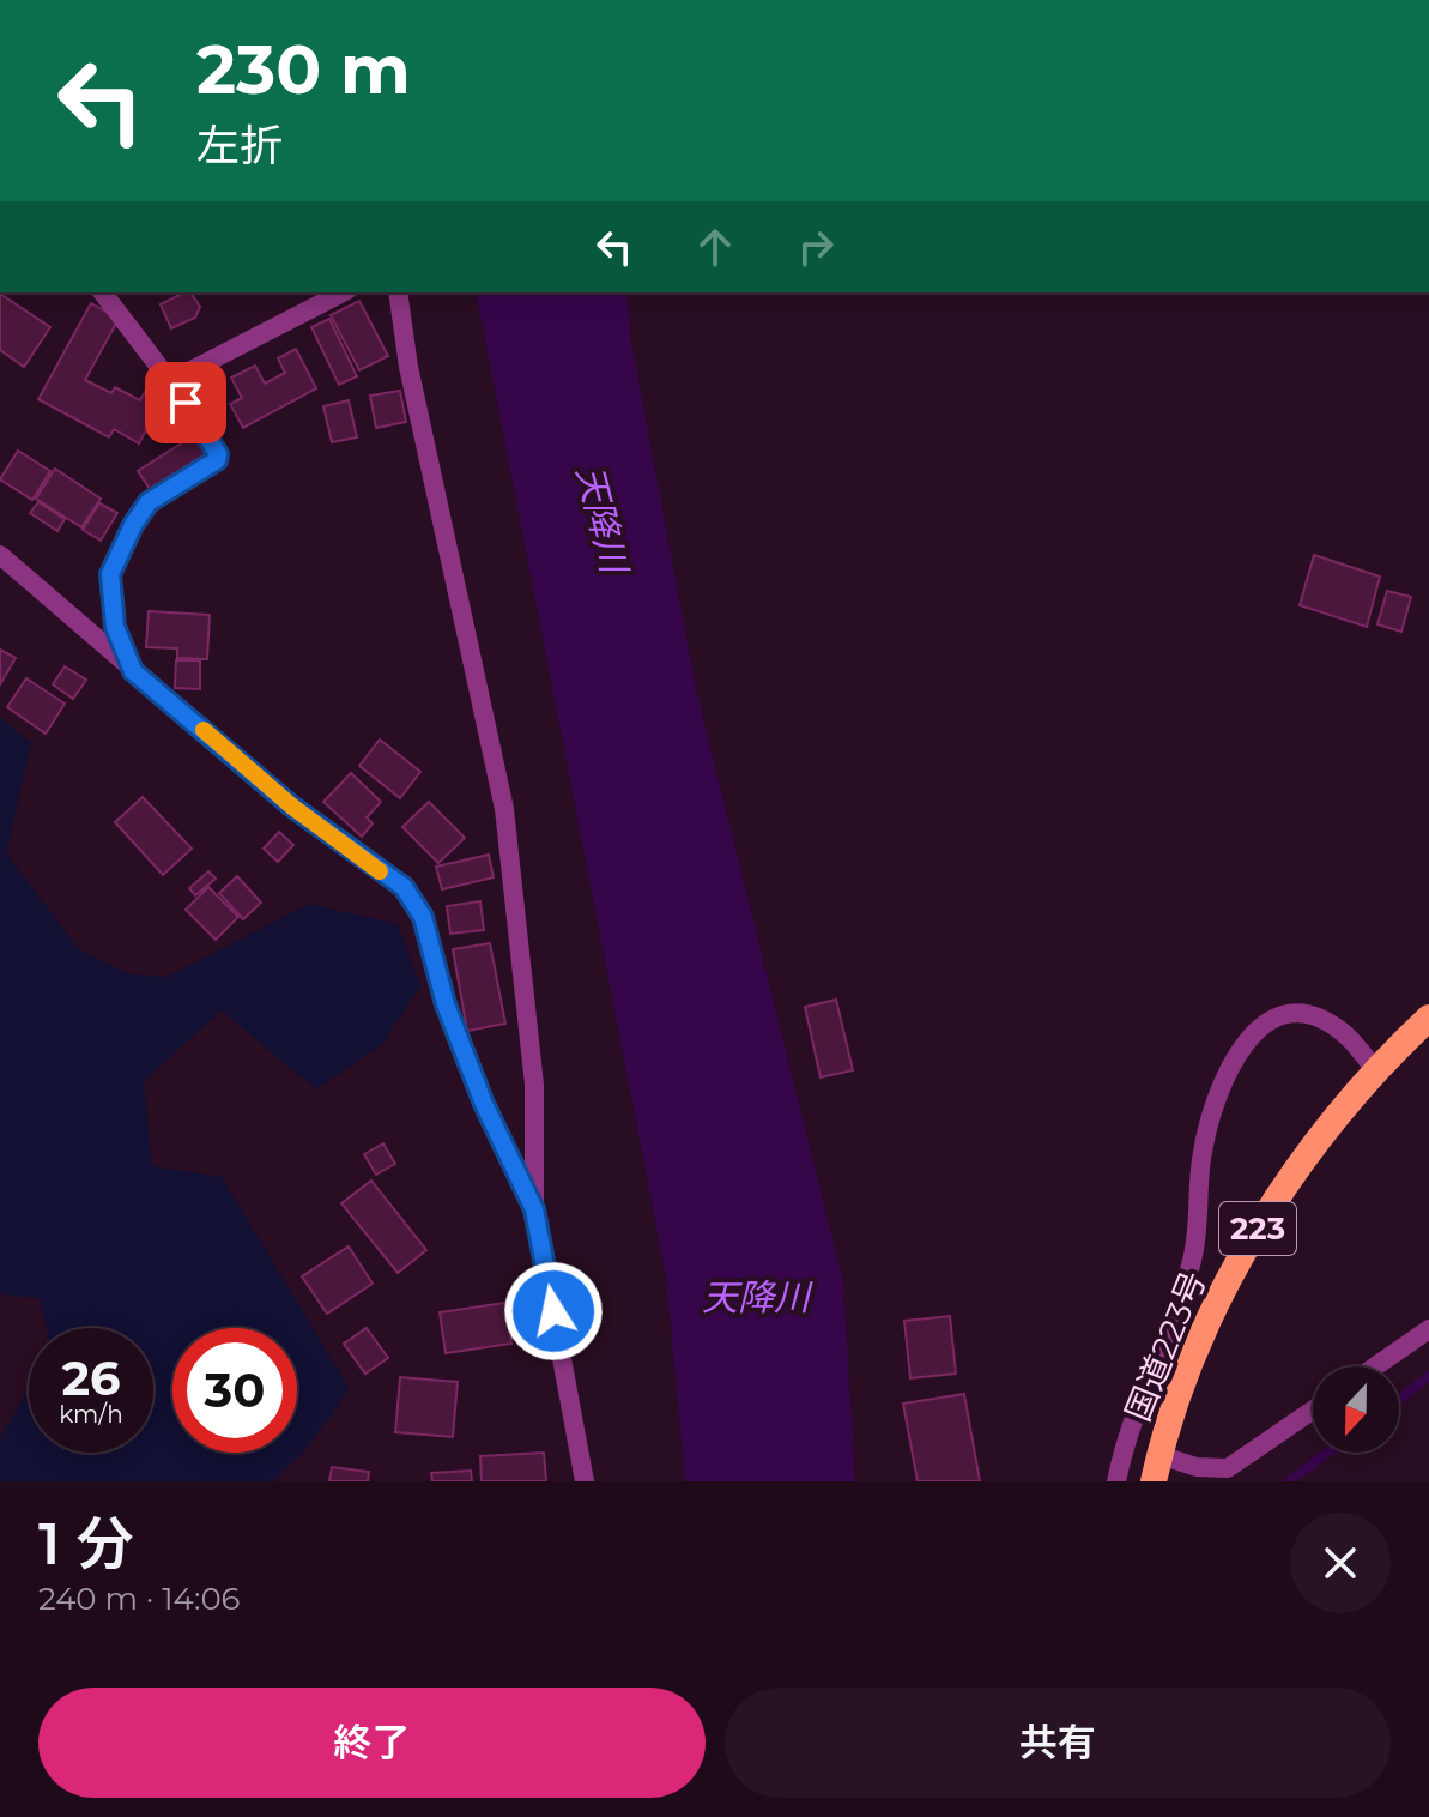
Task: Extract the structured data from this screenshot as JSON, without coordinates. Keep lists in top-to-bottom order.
{
  "streets": {
    "highway": ["223", "国道223号"]
  },
  "water": ["天降川"],
  "north": "bottom",
  "page": {
    "turn": ["230 m", "左折"],
    "speed": "26 km/h",
    "limit": "30",
    "heading": ["1 分", "240 m · 14:06"],
    "buttons": ["終了", "共有"]
  }
}
